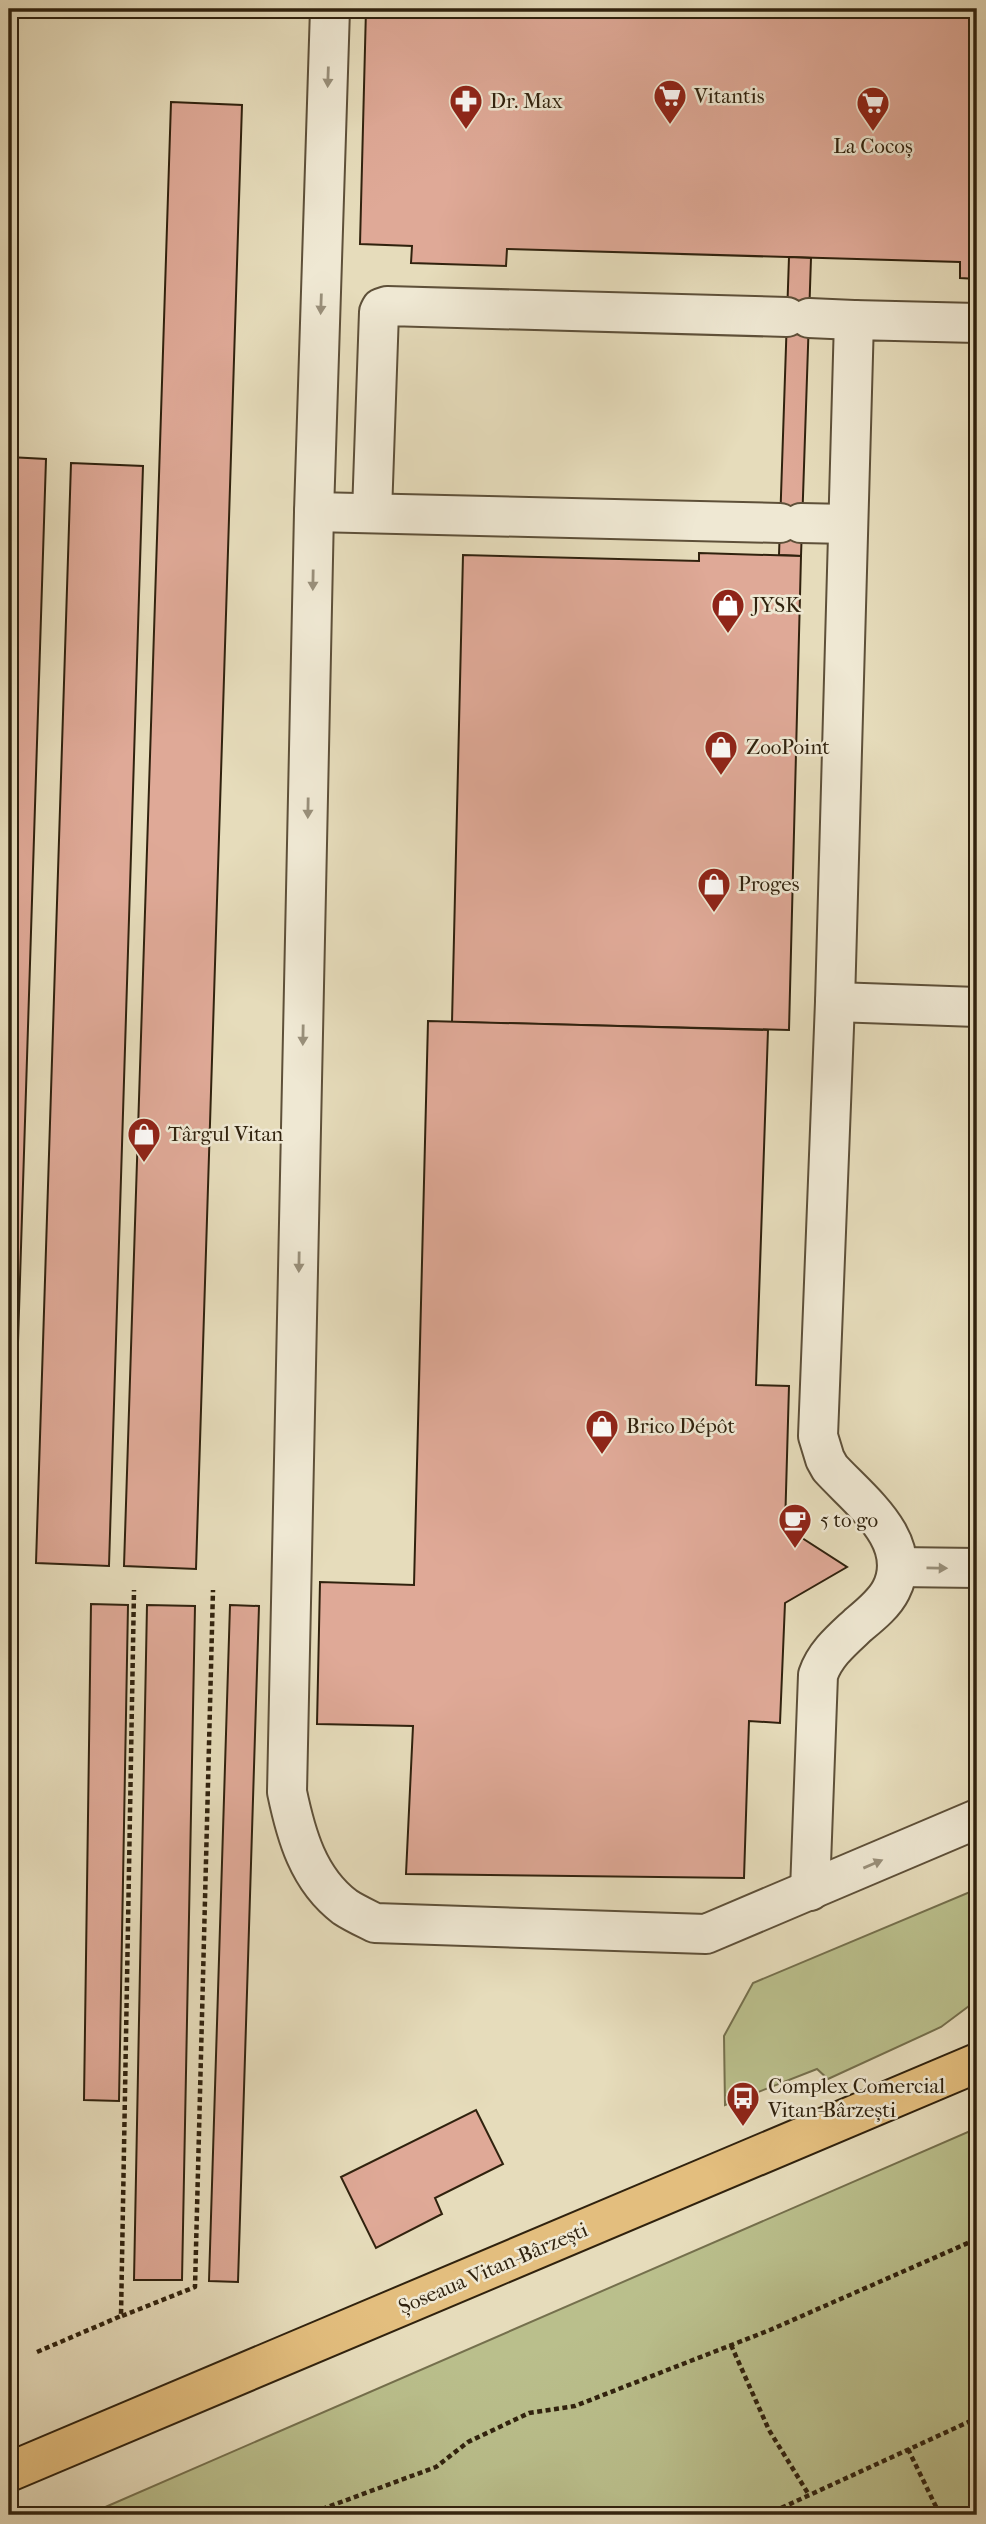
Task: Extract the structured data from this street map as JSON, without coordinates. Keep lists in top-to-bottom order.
{
  "streets": {
    "main road": ["Șoseaua Vitan-Bârzești"]
  },
  "places": {
    "supermarket": ["Vitantis", "La Cocoș"],
    "pharmacy": ["Dr. Max"],
    "shop": [
      "JYSK",
      "ZooPoint",
      "Proges",
      "Târgul Vitan",
      "Brico Dépôt"
    ],
    "cafe": ["5 to go"],
    "bus stop": ["Complex Comercial Vitan-Bârzești"]
  }
}
